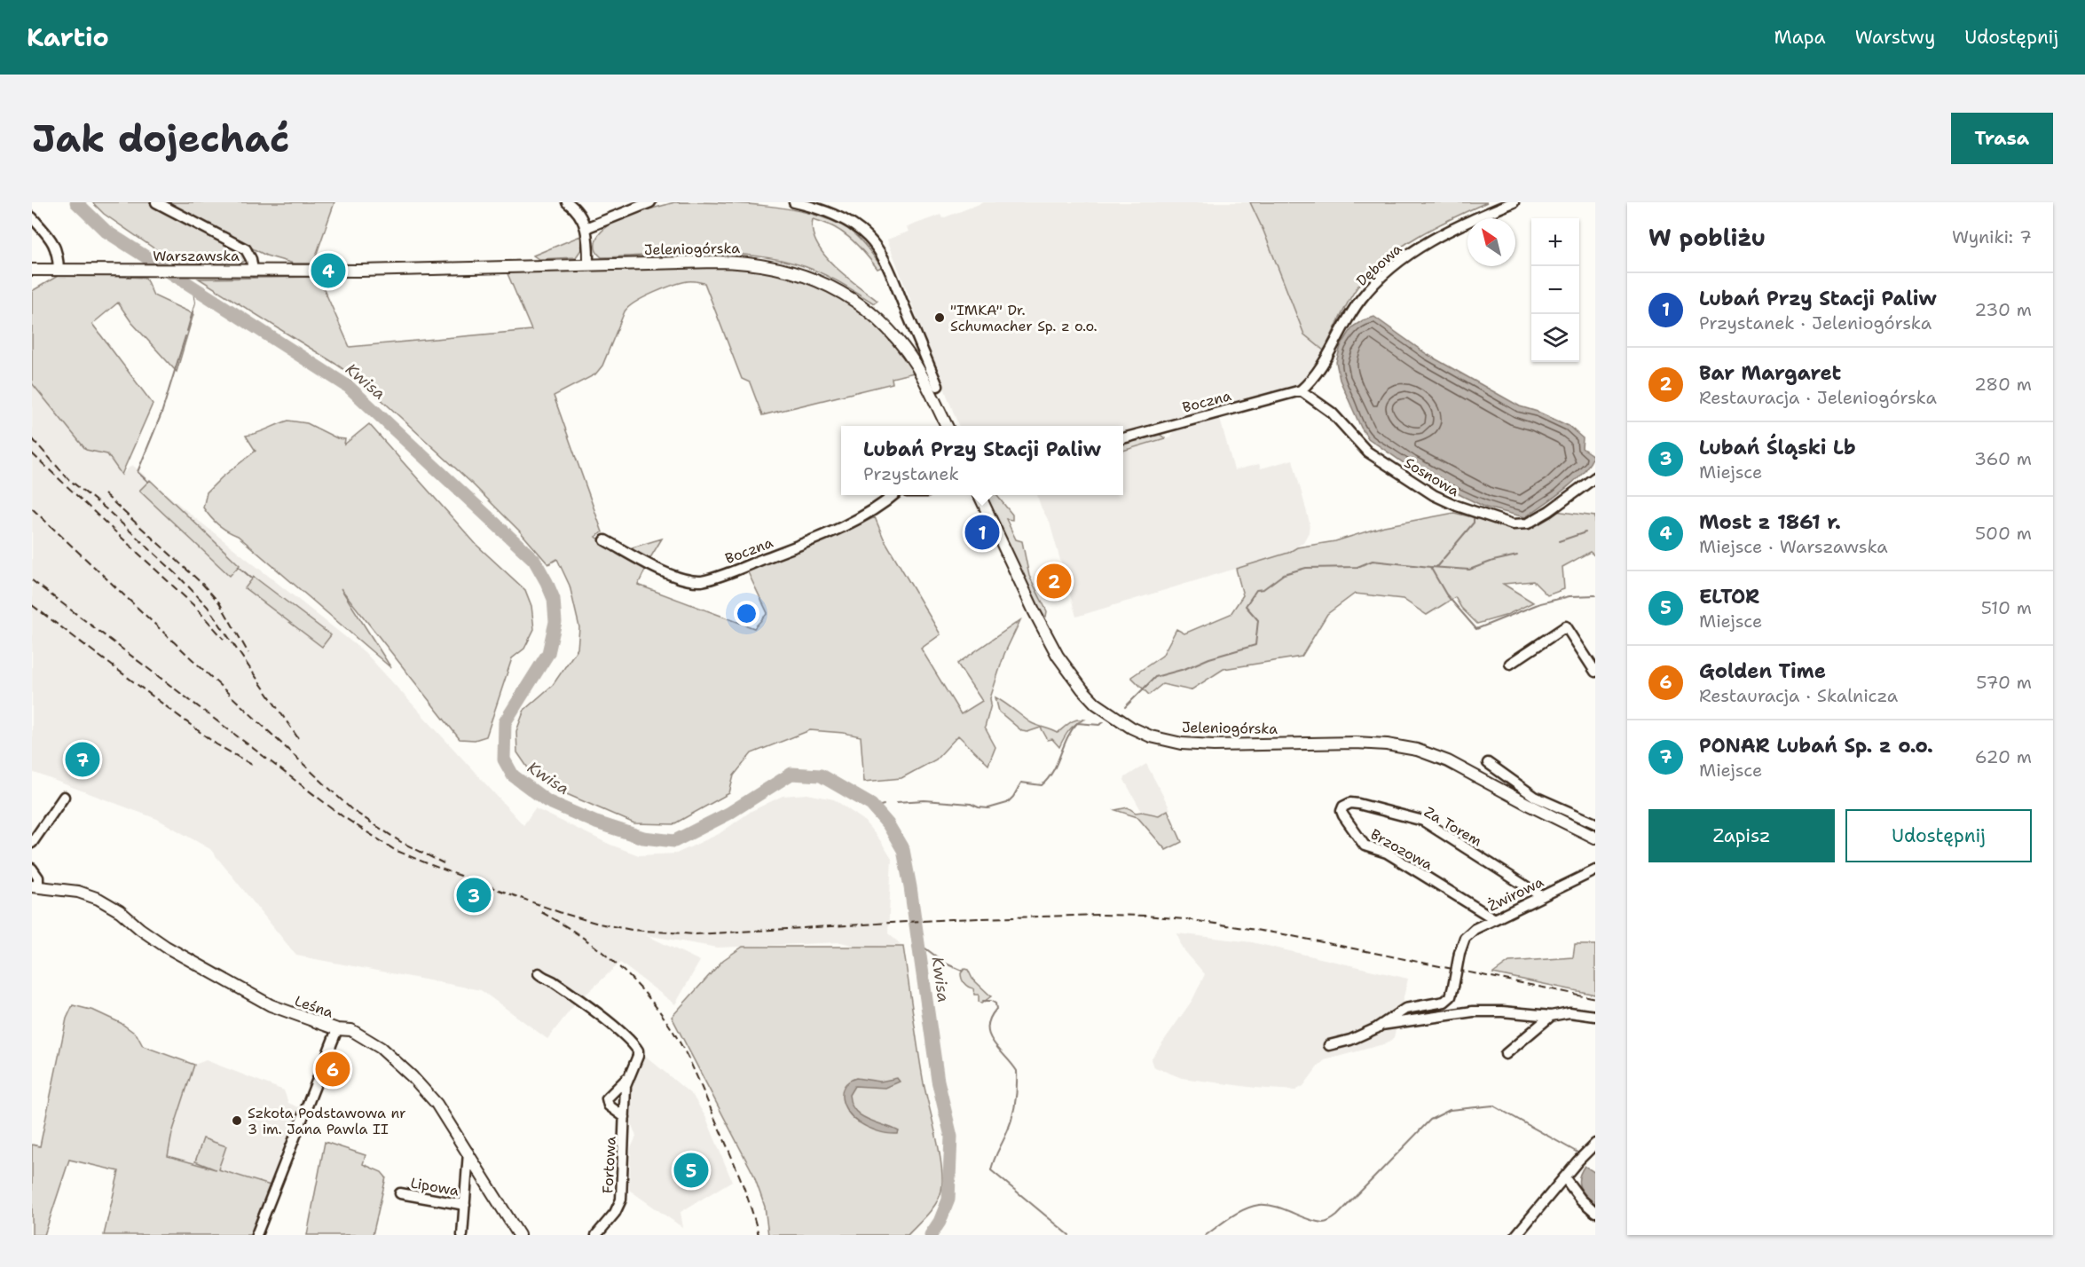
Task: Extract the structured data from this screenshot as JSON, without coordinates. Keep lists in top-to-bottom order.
{
  "streets": {
    "main road": ["Jeleniogórska", "Warszawska", "Leśna"],
    "street": [
      "Dębowa",
      "Boczna",
      "Sosnowa",
      "Za Torem",
      "Brzozowa",
      "Żwirowa",
      "Fortowa",
      "Lipowa"
    ]
  },
  "crossings": [
    ["Jeleniogórska", "Warszawska"],
    ["Dębowa", "Boczna"],
    ["Dębowa", "Sosnowa"],
    ["Boczna", "Sosnowa"],
    ["Za Torem", "Brzozowa"],
    ["Za Torem", "Żwirowa"],
    ["Brzozowa", "Żwirowa"]
  ],
  "water": ["Kwisa"],
  "places": ["\"IMKA\" Dr. Schumacher Sp. z o.o.", "Szkoła Podstawowa nr 3 im. Jana Pawla II"],
  "north": "top left",
  "page": {
    "header": "Kartio",
    "nav": ["Mapa", "Warstwy", "Udostępnij"],
    "buttons": [
      "Trasa",
      ["Zapisz", "Udostępnij"]
    ],
    "title": "Jak dojechać",
    "heading": ["W pobliżu", "Wyniki: 7"],
    "map_buttons": ["+", "−"],
    "pins": [
      "4",
      "1",
      "2",
      "7",
      "3",
      "6",
      "5"
    ],
    "list": [
      {
        "mark": "1",
        "name": "Lubań Przy Stacji Paliw",
        "note": "Przystanek · Jeleniogórska",
        "value": "230 m"
      },
      {
        "mark": "2",
        "name": "Bar Margaret",
        "note": "Restauracja · Jeleniogórska",
        "value": "280 m"
      },
      {
        "mark": "3",
        "name": "Lubań Śląski Lb",
        "note": "Miejsce",
        "value": "360 m"
      },
      {
        "mark": "4",
        "name": "Most z 1861 r.",
        "note": "Miejsce · Warszawska",
        "value": "500 m"
      },
      {
        "mark": "5",
        "name": "ELTOR",
        "note": "Miejsce",
        "value": "510 m"
      },
      {
        "mark": "6",
        "name": "Golden Time",
        "note": "Restauracja · Skalnicza",
        "value": "570 m"
      },
      {
        "mark": "7",
        "name": "PONAR Lubań Sp. z o.o.",
        "note": "Miejsce",
        "value": "620 m"
      }
    ],
    "popup": ["Lubań Przy Stacji Paliw", "Przystanek"]
  }
}
